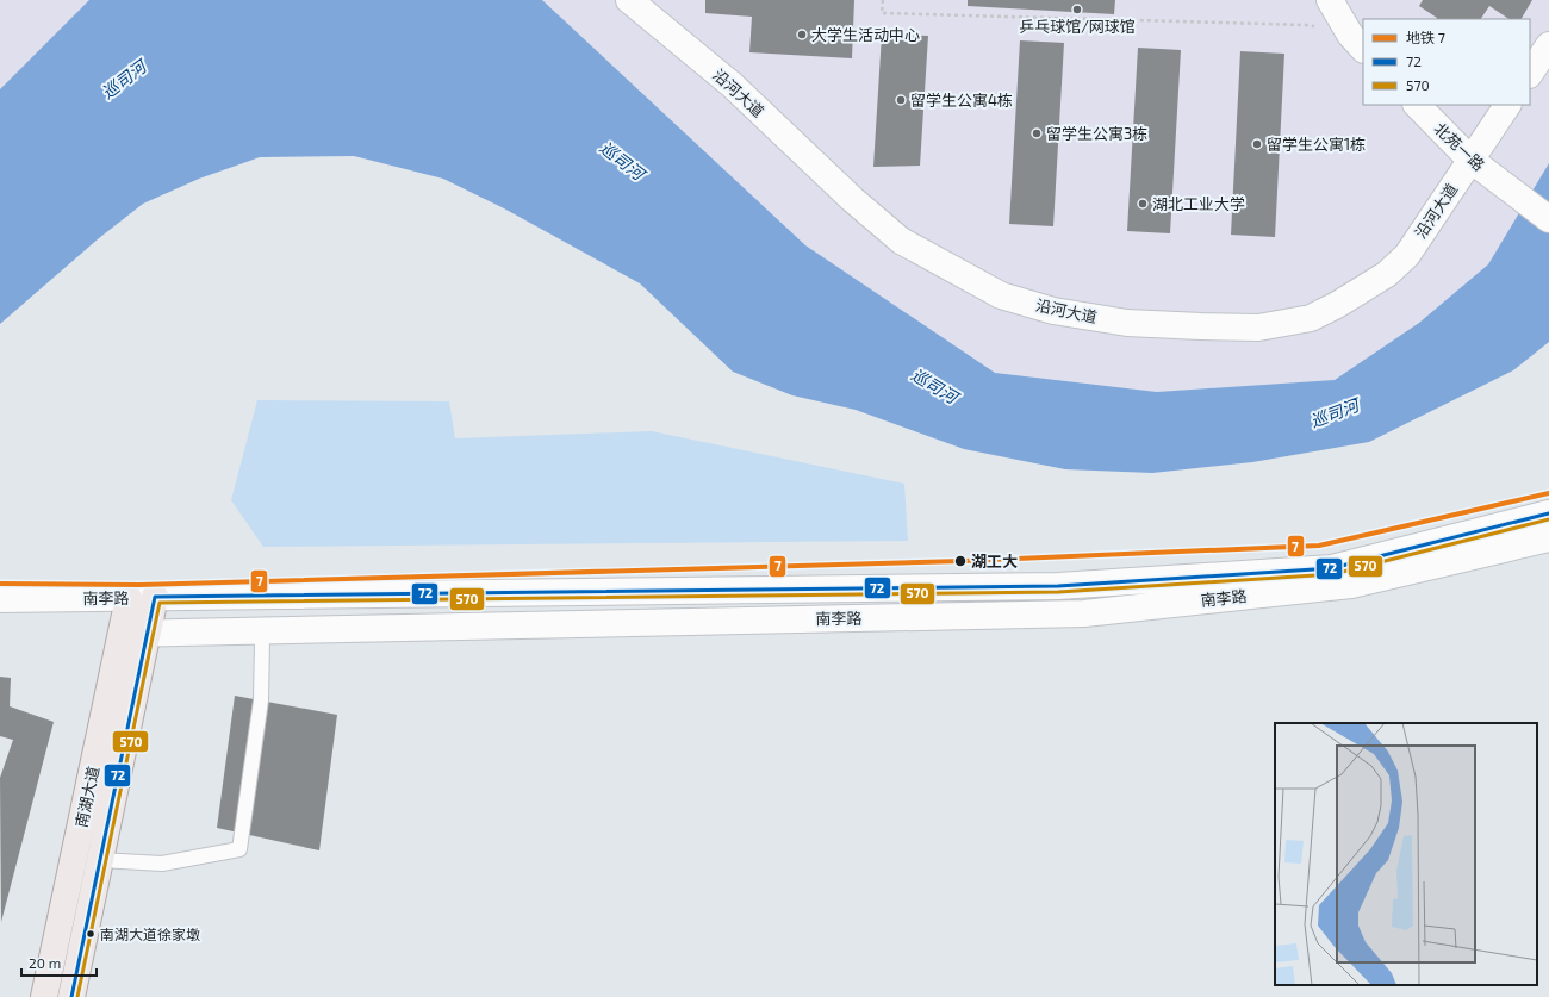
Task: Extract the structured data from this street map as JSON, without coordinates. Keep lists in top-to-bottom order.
{
  "streets": {
    "main road": [
      "沿河大道",
      "北苑一路",
      "南李路",
      "南湖大道"
    ]
  },
  "crossings": [
    ["沿河大道", "北苑一路"],
    ["南李路", "南湖大道"]
  ],
  "water": ["巡司河"],
  "places": [
    "乒乓球馆/网球馆",
    "大学生活动中心",
    "留学生公寓4栋",
    "留学生公寓3栋",
    "留学生公寓1栋",
    "湖北工业大学",
    "湖工大",
    "南湖大道徐家墩"
  ],
  "lines": ["metro line 7", "transit line 72", "transit line 570"],
  "legend": ["地铁 7", "72", "570"],
  "scale_bar": "20 m"
}
